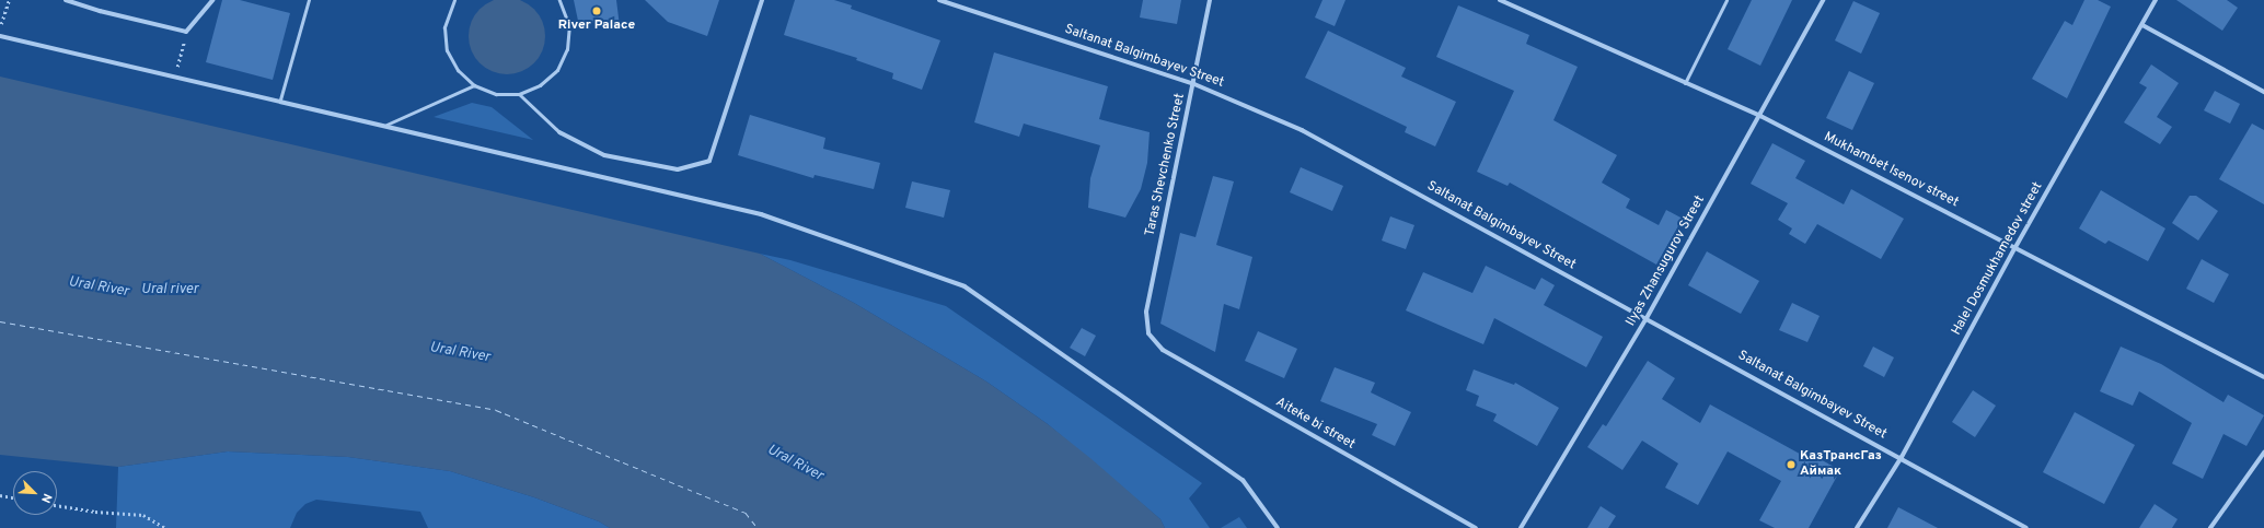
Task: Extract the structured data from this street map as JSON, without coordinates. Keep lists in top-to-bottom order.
{
  "streets": {
    "street": [
      "Saltanat Balgimbayev Street",
      "Taras Shevchenko Street",
      "Mukhambet Isenov street",
      "Halel Dosmukhamedov street",
      "Ilyas Zhansugurov Street",
      "Aiteke bi street"
    ]
  },
  "crossings": [
    ["Saltanat Balgimbayev Street", "Taras Shevchenko Street"],
    ["Saltanat Balgimbayev Street", "Halel Dosmukhamedov street"],
    ["Saltanat Balgimbayev Street", "Ilyas Zhansugurov Street"],
    ["Taras Shevchenko Street", "Aiteke bi street"],
    ["Mukhambet Isenov street", "Halel Dosmukhamedov street"],
    ["Mukhambet Isenov street", "Ilyas Zhansugurov Street"]
  ],
  "water": ["Ural River", "Ural river"],
  "places": ["River Palace", "КазТрансГаз Аймак"],
  "north": "bottom right"
}
